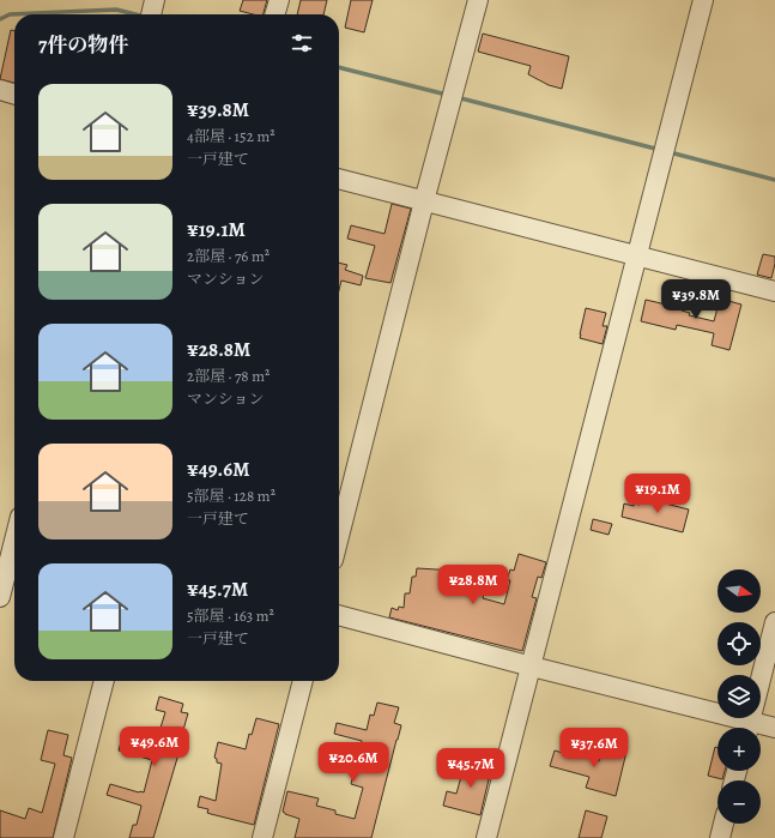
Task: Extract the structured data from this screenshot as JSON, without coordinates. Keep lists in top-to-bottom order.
{
  "north": "right",
  "page": {
    "heading": "7件の物件",
    "list": [
      {
        "name": "¥39.8M",
        "note": "4部屋 · 152 m² · 一戸建て"
      },
      {
        "name": "¥19.1M",
        "note": "2部屋 · 76 m² · マンション"
      },
      {
        "name": "¥28.8M",
        "note": "2部屋 · 78 m² · マンション"
      },
      {
        "name": "¥49.6M",
        "note": "5部屋 · 128 m² · 一戸建て"
      },
      {
        "name": "¥45.7M",
        "note": "5部屋 · 163 m² · 一戸建て"
      }
    ],
    "price": [
      "¥39.8M",
      "¥19.1M",
      "¥28.8M",
      "¥49.6M",
      "¥37.6M",
      "¥20.6M",
      "¥45.7M"
    ],
    "map_buttons": ["+", "−"]
  }
}
